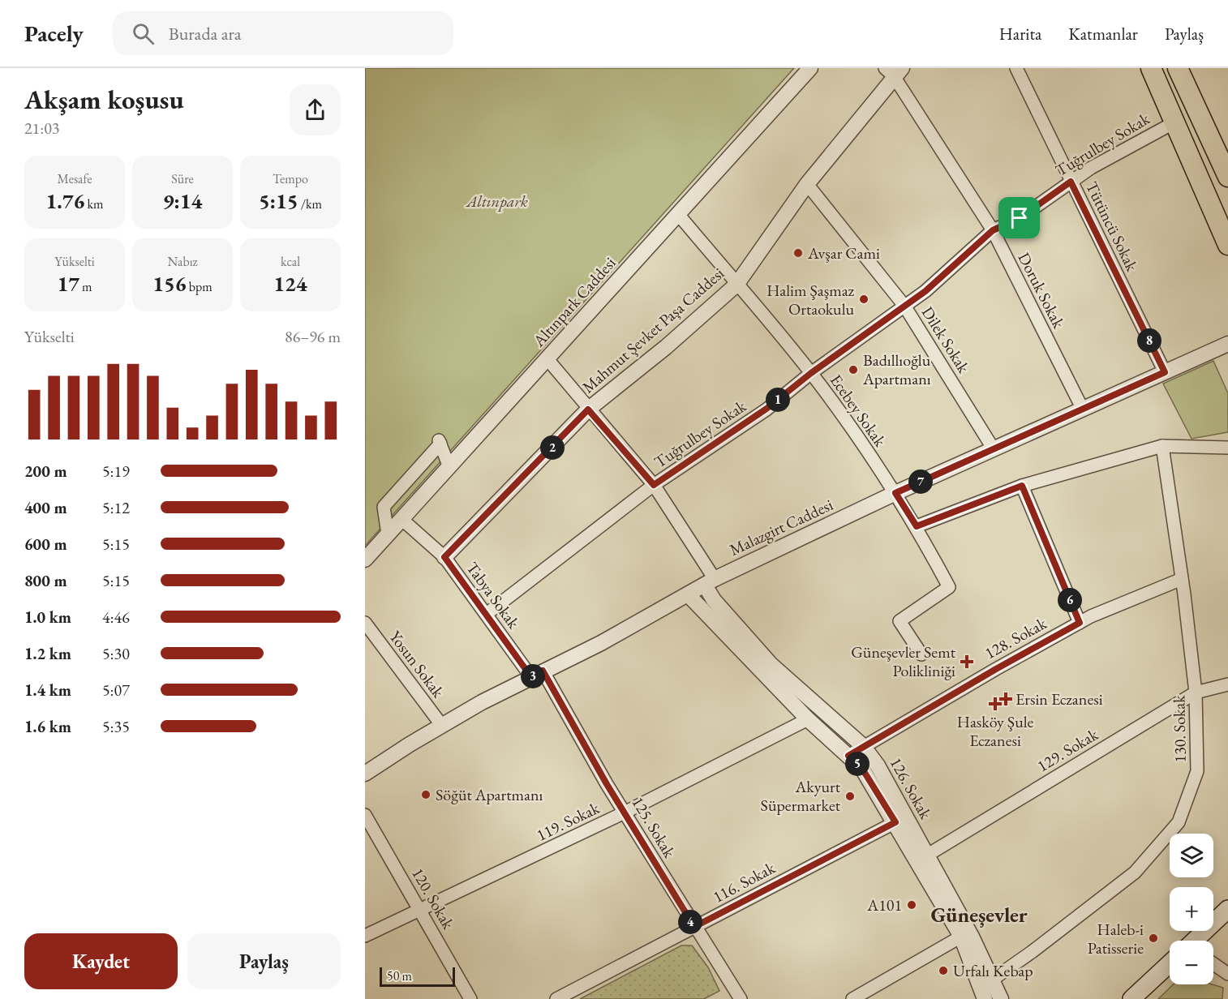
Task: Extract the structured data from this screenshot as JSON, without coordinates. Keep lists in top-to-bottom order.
{
  "streets": {
    "street": [
      "Tuğrulbey Sokak",
      "Tütüncü Sokak",
      "Doruk Sokak",
      "Altınpark Caddesi",
      "Mahmut Şevket Paşa Caddesi",
      "Dilek Sokak",
      "Ecebey Sokak",
      "Malazgirt Caddesi",
      "Tabya Sokak",
      "128. Sokak",
      "Yosun Sokak",
      "130. Sokak",
      "129. Sokak",
      "126. Sokak",
      "119. Sokak",
      "125. Sokak",
      "116. Sokak",
      "120. Sokak"
    ]
  },
  "crossings": [
    ["Tuğrulbey Sokak", "Tütüncü Sokak"],
    ["Tuğrulbey Sokak", "Doruk Sokak"],
    ["Tuğrulbey Sokak", "Dilek Sokak"],
    ["Tuğrulbey Sokak", "Ecebey Sokak"],
    ["Tuğrulbey Sokak", "Tabya Sokak"],
    ["Tütüncü Sokak", "Malazgirt Caddesi"],
    ["Doruk Sokak", "Mahmut Şevket Paşa Caddesi"],
    ["Doruk Sokak", "Malazgirt Caddesi"],
    ["Altınpark Caddesi", "Ecebey Sokak"],
    ["Altınpark Caddesi", "Tabya Sokak"],
    ["Mahmut Şevket Paşa Caddesi", "Dilek Sokak"],
    ["Mahmut Şevket Paşa Caddesi", "Ecebey Sokak"],
    ["Mahmut Şevket Paşa Caddesi", "Tabya Sokak"],
    ["Dilek Sokak", "Malazgirt Caddesi"],
    ["Ecebey Sokak", "Malazgirt Caddesi"],
    ["Malazgirt Caddesi", "Tabya Sokak"],
    ["Malazgirt Caddesi", "Yosun Sokak"],
    ["Malazgirt Caddesi", "126. Sokak"],
    ["Malazgirt Caddesi", "125. Sokak"],
    ["Tabya Sokak", "125. Sokak"],
    ["128. Sokak", "130. Sokak"],
    ["128. Sokak", "126. Sokak"],
    ["130. Sokak", "129. Sokak"],
    ["130. Sokak", "126. Sokak"],
    ["129. Sokak", "126. Sokak"],
    ["126. Sokak", "119. Sokak"],
    ["126. Sokak", "116. Sokak"],
    ["119. Sokak", "125. Sokak"],
    ["119. Sokak", "120. Sokak"],
    ["125. Sokak", "116. Sokak"]
  ],
  "districts": ["Güneşevler"],
  "parks": ["Altınpark"],
  "places": {
    "other": [
      "Avşar Cami",
      "Halim Şaşmaz Ortaokulu",
      "Badıllıoğlu Apartmanı",
      "Söğüt Apartmanı",
      "Akyurt Süpermarket",
      "A101",
      "Haleb-i Patisserie",
      "Urfalı Kebap"
    ],
    "health": ["Güneşevler Semt Polikliniği", "Ersin Eczanesi", "Hasköy Şule Eczanesi"]
  },
  "scale_bar": "50 m",
  "page": {
    "header": "Pacely",
    "search": "Burada ara",
    "nav": ["Harita", "Katmanlar", "Paylaş"],
    "heading": ["Akşam koşusu", "21:03"],
    "stats": [
      ["Mesafe", "1.76 km"],
      ["Süre", "9:14"],
      ["Tempo", "5:15 /km"],
      ["Yükselti", "17 m"],
      ["Nabız", "156 bpm"],
      ["kcal", "124"]
    ],
    "chart": ["Yükselti", "86–96 m"],
    "pins": [
      "8",
      "1",
      "2",
      "7",
      "6",
      "3",
      "5",
      "4"
    ],
    "list": [
      {
        "name": "200 m",
        "note": "5:19"
      },
      {
        "name": "400 m",
        "note": "5:12"
      },
      {
        "name": "600 m",
        "note": "5:15"
      },
      {
        "name": "800 m",
        "note": "5:15"
      },
      {
        "name": "1.0 km",
        "note": "4:46"
      },
      {
        "name": "1.2 km",
        "note": "5:30"
      },
      {
        "name": "1.4 km",
        "note": "5:07"
      },
      {
        "name": "1.6 km",
        "note": "5:35"
      }
    ],
    "map_buttons": ["+", "−"],
    "buttons": ["Kaydet", "Paylaş"],
    "scale": "50 m"
  }
}
